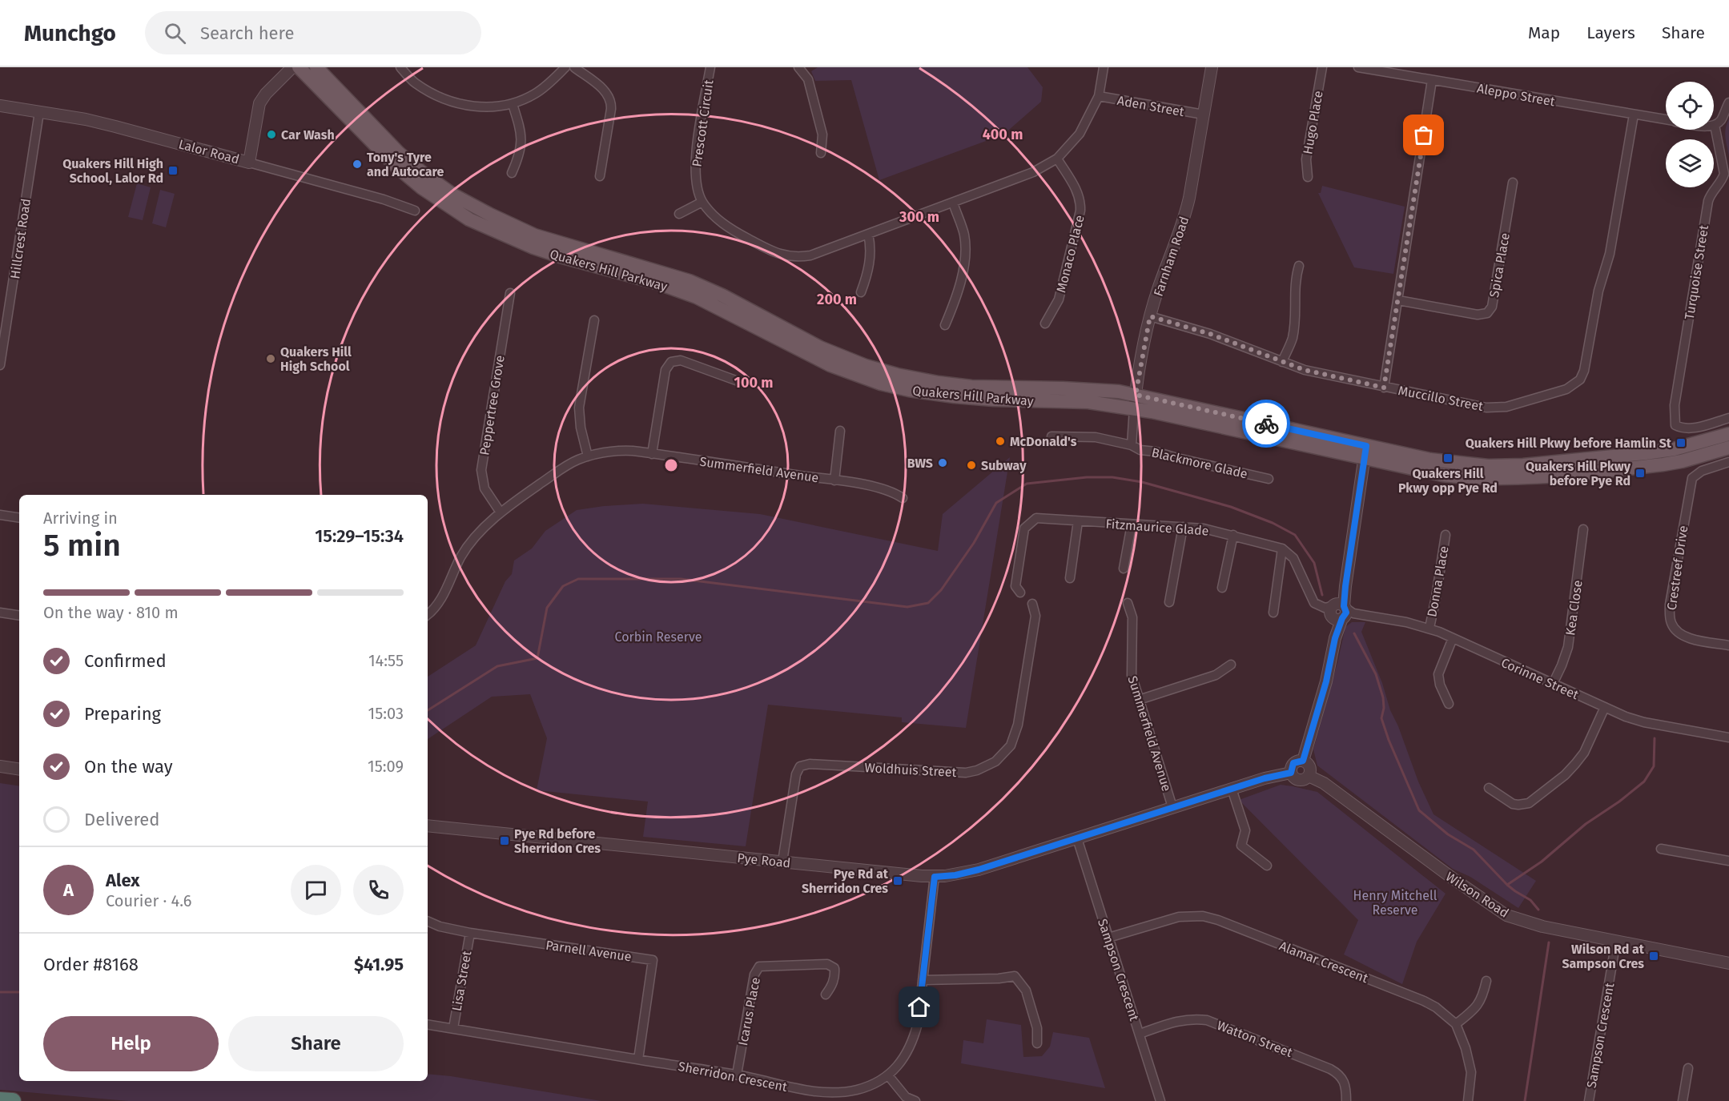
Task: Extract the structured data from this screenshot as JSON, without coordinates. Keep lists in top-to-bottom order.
{
  "streets": {
    "main road": ["Quakers Hill Parkway"],
    "street": [
      "Aleppo Street",
      "Aden Street",
      "Hugo Place",
      "Prescott Circuit",
      "Lalor Road",
      "Hillcrest Road",
      "Monaco Place",
      "Farnham Road",
      "Spica Place",
      "Turquoise Street",
      "Muccillo Street",
      "Peppertree Grove",
      "Blackmore Glade",
      "Summerfield Avenue",
      "Fitzmaurice Glade",
      "Crestreef Drive",
      "Donna Place",
      "Kea Close",
      "Corinne Street",
      "Woldhuis Street",
      "Pye Road",
      "Wilson Road",
      "Parnell Avenue",
      "Alamar Crescent",
      "Sampson Crescent",
      "Lisa Street",
      "Icarus Place",
      "Watton Street",
      "Sherridon Crescent"
    ]
  },
  "crossings": [
    ["Aleppo Street", "Muccillo Street"],
    ["Aden Street", "Prescott Circuit"],
    ["Aden Street", "Farnham Road"],
    ["Prescott Circuit", "Monaco Place"],
    ["Lalor Road", "Hillcrest Road"],
    ["Farnham Road", "Quakers Hill Parkway"],
    ["Farnham Road", "Muccillo Street"],
    ["Farnham Road", "Blackmore Glade"],
    ["Peppertree Grove", "Summerfield Avenue"],
    ["Summerfield Avenue", "Pye Road"],
    ["Donna Place", "Corinne Street"],
    ["Kea Close", "Corinne Street"],
    ["Woldhuis Street", "Pye Road"],
    ["Pye Road", "Wilson Road"],
    ["Pye Road", "Sampson Crescent"],
    ["Pye Road", "Sherridon Crescent"],
    ["Wilson Road", "Sampson Crescent"],
    ["Parnell Avenue", "Lisa Street"],
    ["Parnell Avenue", "Sherridon Crescent"],
    ["Alamar Crescent", "Sampson Crescent"],
    ["Sampson Crescent", "Watton Street"],
    ["Lisa Street", "Sherridon Crescent"],
    ["Icarus Place", "Sherridon Crescent"]
  ],
  "parks": ["Corbin Reserve", "Henry Mitchell Reserve"],
  "places": {
    "other": [
      "Car Wash",
      "Tony's Tyre and Autocare",
      "Quakers Hill High School",
      "McDonald's",
      "BWS",
      "Subway"
    ],
    "transit": [
      "Quakers Hill High School, Lalor Rd",
      "Quakers Hill Pkwy before Hamlin St",
      "Quakers Hill Pkwy opp Pye Rd",
      "Quakers Hill Pkwy before Pye Rd",
      "Pye Rd before Sherridon Cres",
      "Pye Rd at Sherridon Cres",
      "Wilson Rd at Sampson Cres"
    ]
  },
  "page": {
    "header": "Munchgo",
    "search": "Search here",
    "nav": ["Map", "Layers", "Share"],
    "heading": ["5 min", "Arriving in", "15:29–15:34"],
    "panel": [
      "Alex",
      "Courier · 4.6",
      "Order #8168",
      "$41.95"
    ],
    "bar": "On the way · 810 m",
    "list": [
      ["Confirmed", "14:55"],
      ["Preparing", "15:03"],
      ["On the way", "15:09"],
      "Delivered"
    ],
    "round": "A",
    "buttons": ["Help", "Share"]
  },
  "rings": [
    "400 m",
    "300 m",
    "200 m",
    "100 m"
  ]
}
